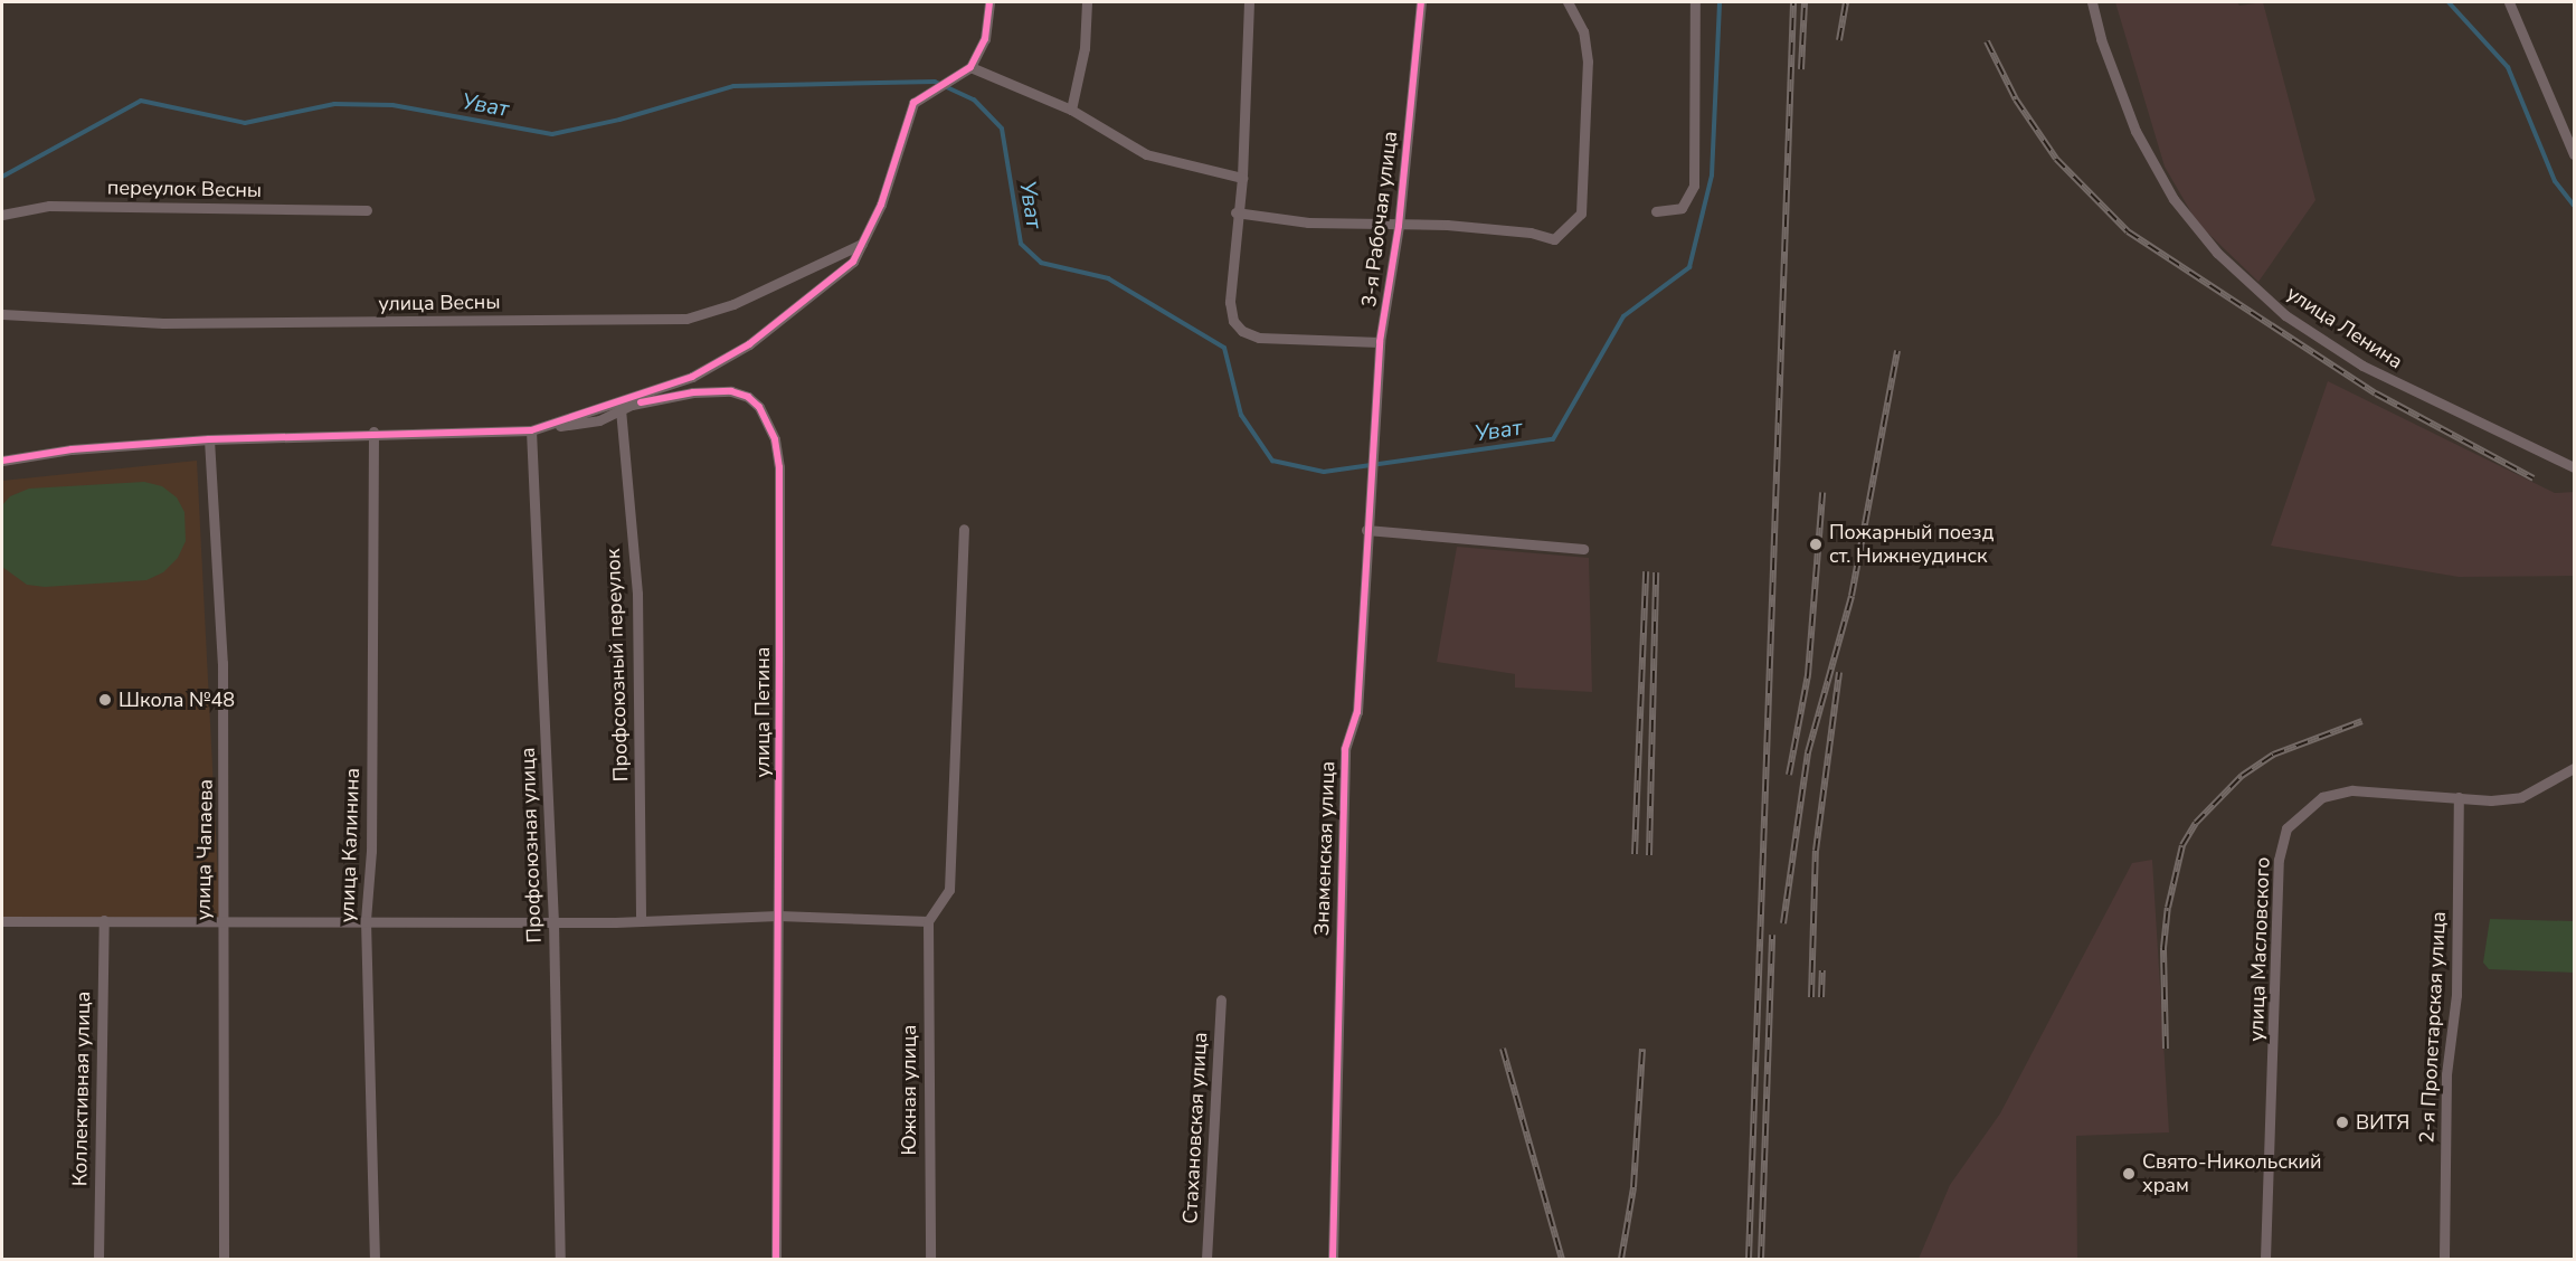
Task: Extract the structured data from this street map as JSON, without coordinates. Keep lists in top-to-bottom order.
{
  "streets": {
    "street": [
      "переулок Весны",
      "3-я Рабочая улица",
      "улица Весны",
      "улица Ленина",
      "Профсоюзный переулок",
      "улица Петина",
      "улица Калинина",
      "Профсоюзная улица",
      "Знаменская улица",
      "улица Чапаева",
      "улица Масловского",
      "2-я Пролетарская улица",
      "Коллективная улица",
      "Южная улица",
      "Стахановская улица"
    ]
  },
  "crossings": [
    ["3-я Рабочая улица", "Знаменская улица"],
    ["Профсоюзный переулок", "улица Петина"],
    ["улица Петина", "Профсоюзная улица"],
    ["улица Масловского", "2-я Пролетарская улица"]
  ],
  "water": ["Уват"],
  "places": [
    "Пожарный поезд ст. Нижнеудинск",
    "Школа №48",
    "ВИТЯ",
    "Свято-Никольский храм"
  ]
}
